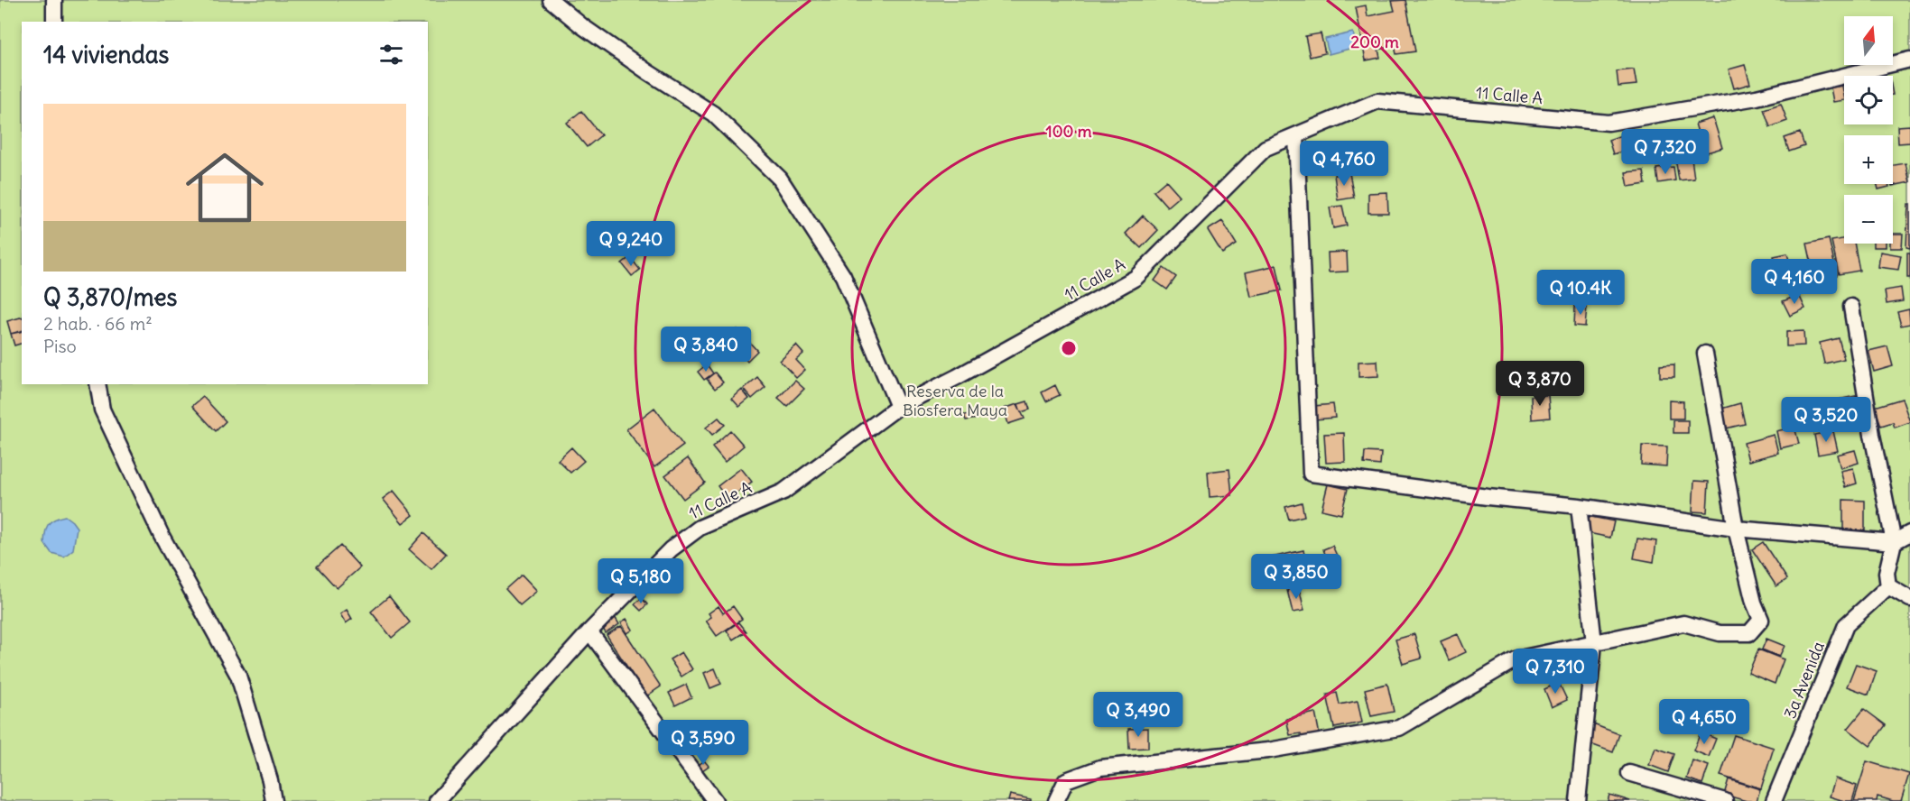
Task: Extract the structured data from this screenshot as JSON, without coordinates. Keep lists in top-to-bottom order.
{
  "streets": {
    "street": ["11 Calle A", "3a Avenida"]
  },
  "parks": ["Reserva de la Biosfera Maya"],
  "north": "top",
  "page": {
    "map_buttons": ["+", "−"],
    "heading": "14 viviendas",
    "list": [
      {
        "name": "Q 3,870/mes",
        "note": "2 hab. · 66 m² · Piso"
      }
    ],
    "price": [
      "Q 7,320",
      "Q 4,760",
      "Q 9,240",
      "Q 4,160",
      "Q 10.4K",
      "Q 3,840",
      "Q 3,870",
      "Q 3,520",
      "Q 3,850",
      "Q 5,180",
      "Q 7,310",
      "Q 3,490",
      "Q 4,650",
      "Q 3,590"
    ]
  },
  "rings": ["200 m", "100 m"]
}
